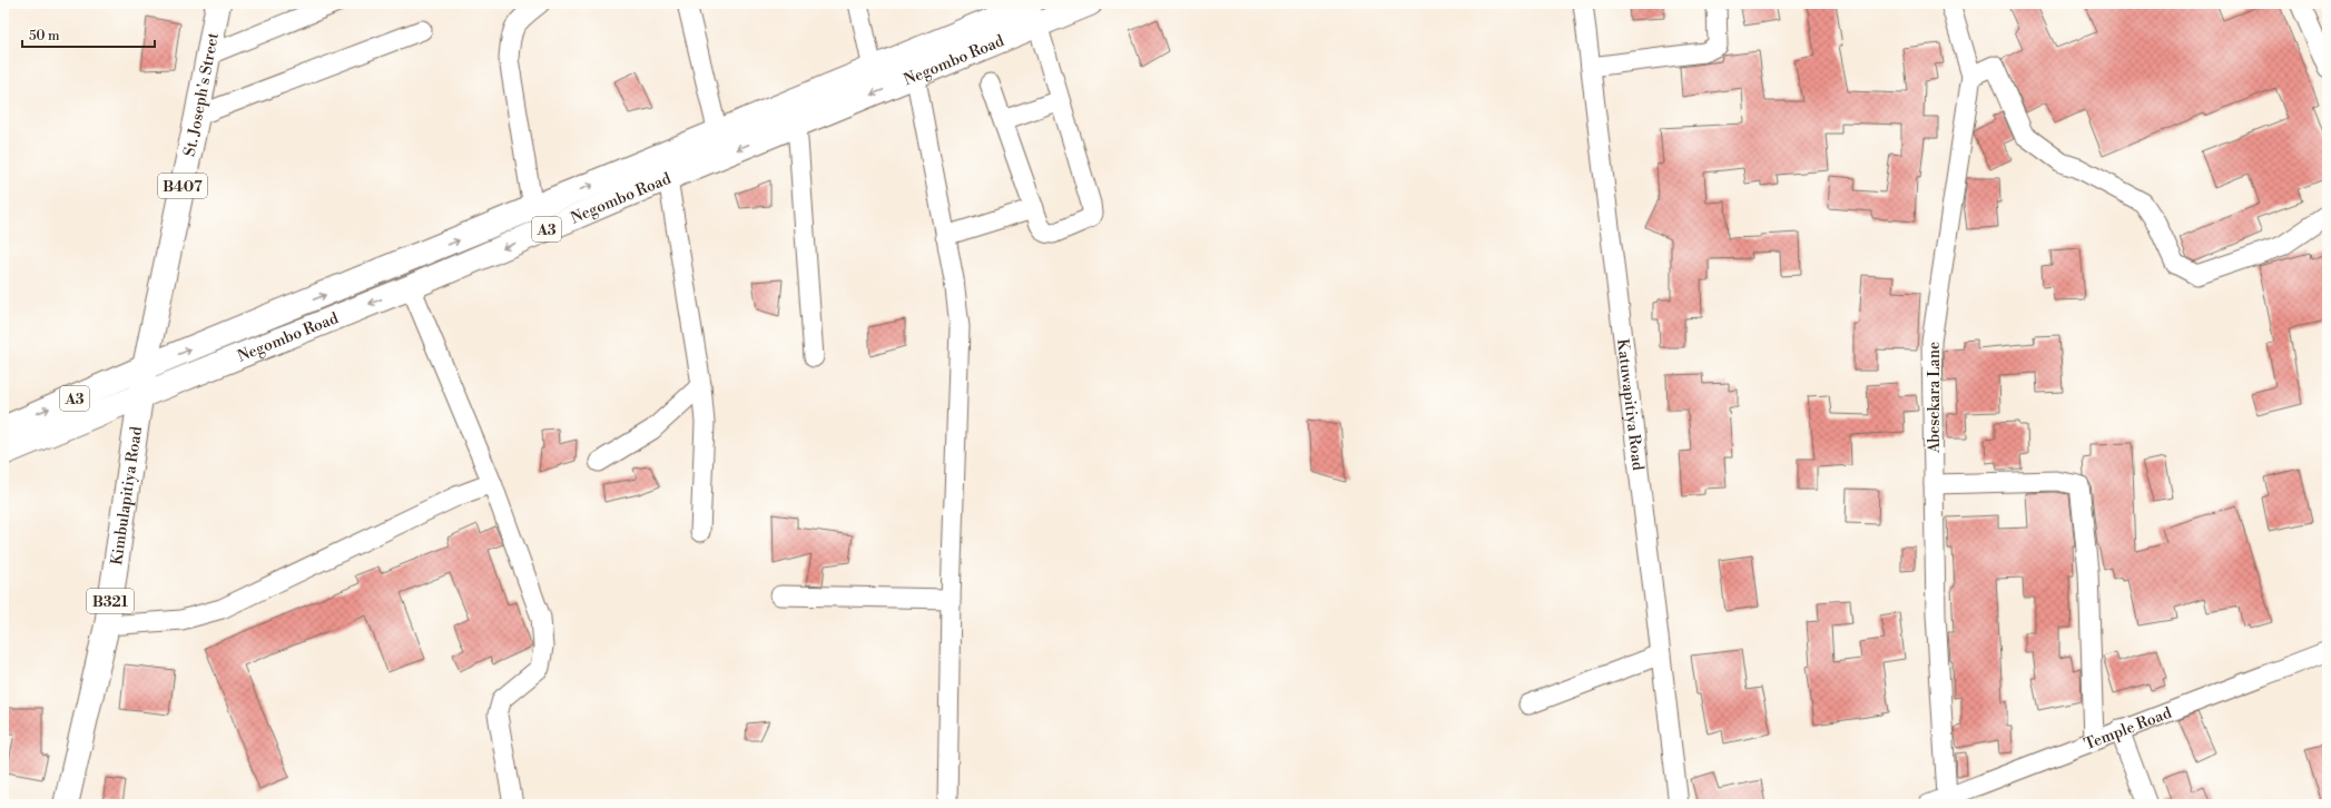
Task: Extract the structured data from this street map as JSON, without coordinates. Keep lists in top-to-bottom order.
{
  "streets": {
    "main road": [
      "Negombo Road",
      "St. Joseph's Street",
      "B407",
      "A3",
      "Kimbulapitiya Road",
      "B321"
    ],
    "street": ["Abesekara Lane", "Katuwapitiya Road", "Temple Road"]
  },
  "crossings": [
    ["Negombo Road", "St. Joseph's Street"],
    ["Negombo Road", "Kimbulapitiya Road"],
    ["St. Joseph's Street", "Kimbulapitiya Road"],
    ["Abesekara Lane", "Temple Road"]
  ],
  "scale_bar": "50 m"
}
